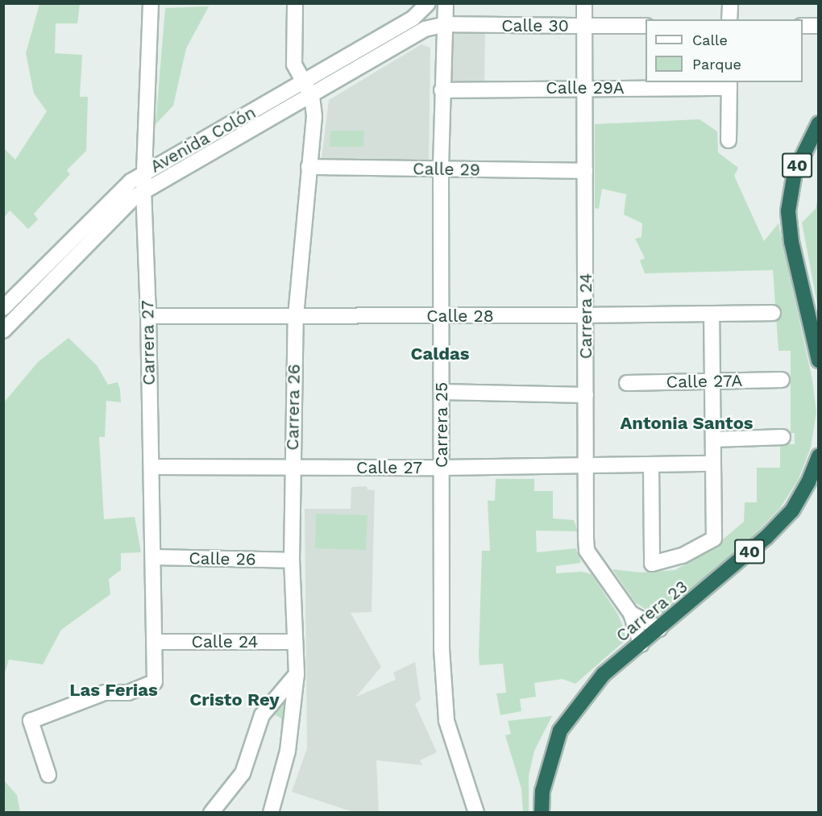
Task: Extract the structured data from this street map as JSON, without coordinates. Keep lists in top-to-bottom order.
{
  "streets": {
    "highway": ["40", "Carrera 23"],
    "street": [
      "Calle 30",
      "Calle 29A",
      "Avenida Colón",
      "Calle 29",
      "Calle 28",
      "Carrera 24",
      "Carrera 27",
      "Calle 27A",
      "Carrera 26",
      "Carrera 25",
      "Calle 27",
      "Calle 26",
      "Calle 24"
    ]
  },
  "crossings": [
    ["Calle 30", "Avenida Colón"],
    ["Calle 30", "Carrera 24"],
    ["Calle 30", "Carrera 25"],
    ["Calle 29A", "Carrera 24"],
    ["Calle 29A", "Carrera 25"],
    ["Avenida Colón", "Carrera 27"],
    ["Avenida Colón", "Carrera 26"],
    ["Calle 29", "Carrera 24"],
    ["Calle 29", "Carrera 26"],
    ["Calle 29", "Carrera 25"],
    ["Calle 28", "Carrera 24"],
    ["Calle 28", "Carrera 27"],
    ["Calle 28", "Carrera 26"],
    ["Calle 28", "Carrera 25"],
    ["Carrera 24", "Calle 27"],
    ["Carrera 24", "Carrera 23"],
    ["Carrera 27", "Calle 27"],
    ["Carrera 27", "Calle 26"],
    ["Carrera 27", "Calle 24"],
    ["Carrera 26", "Calle 27"],
    ["Carrera 26", "Calle 26"],
    ["Carrera 26", "Calle 24"],
    ["Carrera 25", "Calle 27"]
  ],
  "districts": [
    "Caldas",
    "Antonia Santos",
    "Las Ferias",
    "Cristo Rey"
  ],
  "legend": ["Calle", "Parque"]
}
